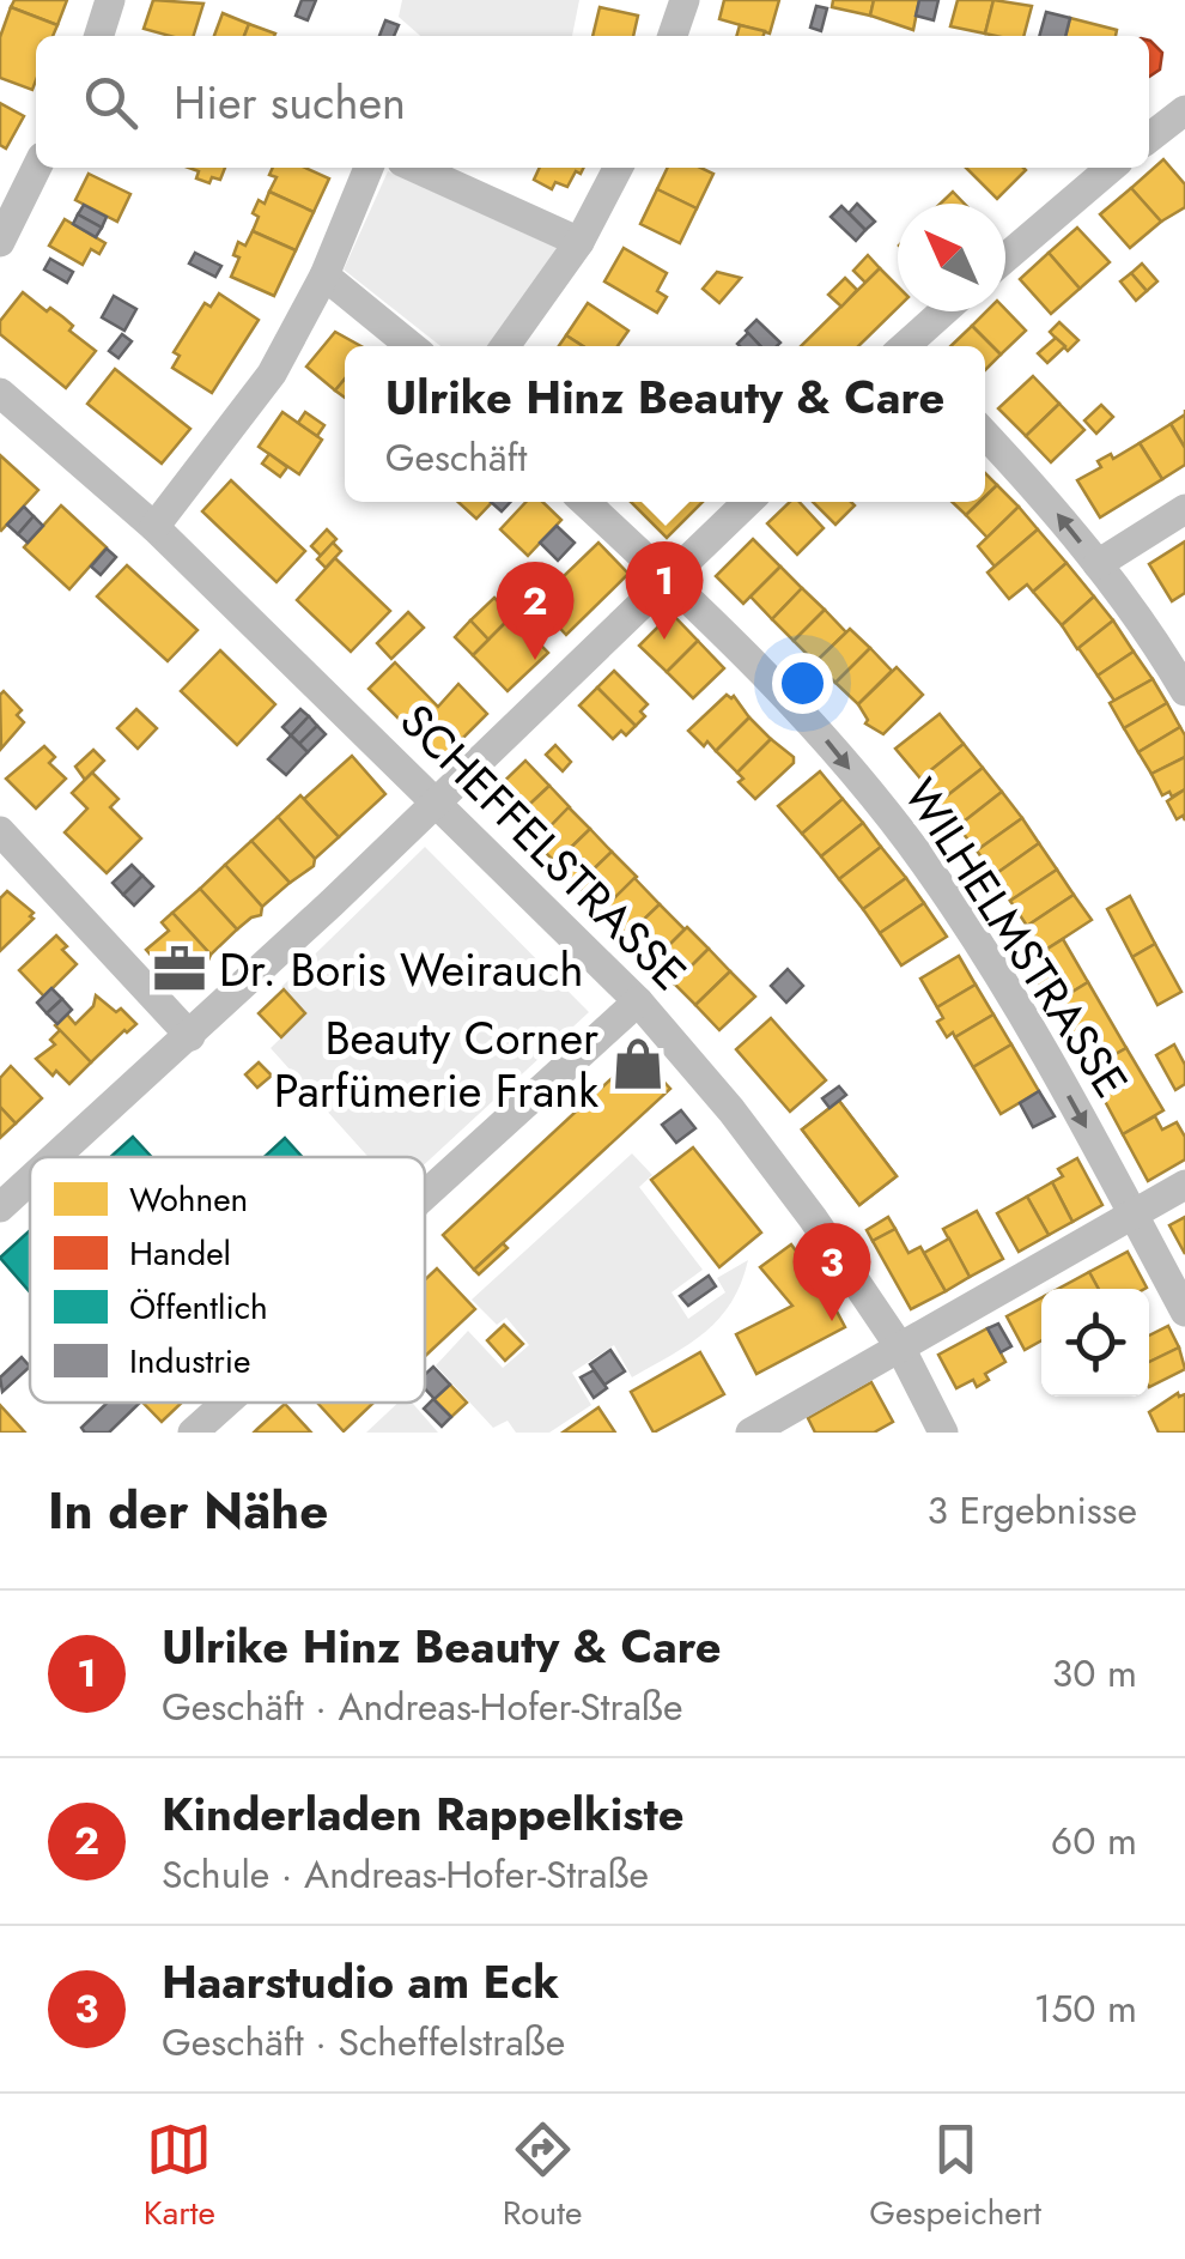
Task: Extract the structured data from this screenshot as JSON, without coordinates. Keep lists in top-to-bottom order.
{
  "streets": {
    "street": ["SCHEFFELSTRASSE", "WILHELMSTRASSE"]
  },
  "one_way": ["WILHELMSTRASSE"],
  "places": {
    "office": ["Dr. Boris Weirauch"],
    "shop": ["Beauty Corner Parfümerie Frank"]
  },
  "legend": [
    "Wohnen",
    "Handel",
    "Öffentlich",
    "Industrie"
  ],
  "north": "top left",
  "page": {
    "search": "Hier suchen",
    "popup": ["Ulrike Hinz Beauty & Care", "Geschäft"],
    "pins": ["1", "2", "3"],
    "heading": ["In der Nähe", "3 Ergebnisse"],
    "list": [
      {
        "mark": "1",
        "name": "Ulrike Hinz Beauty & Care",
        "note": "Geschäft · Andreas-Hofer-Straße",
        "value": "30 m"
      },
      {
        "mark": "2",
        "name": "Kinderladen Rappelkiste",
        "note": "Schule · Andreas-Hofer-Straße",
        "value": "60 m"
      },
      {
        "mark": "3",
        "name": "Haarstudio am Eck",
        "note": "Geschäft · Scheffelstraße",
        "value": "150 m"
      }
    ],
    "nav": ["Karte", "Route", "Gespeichert"]
  }
}
